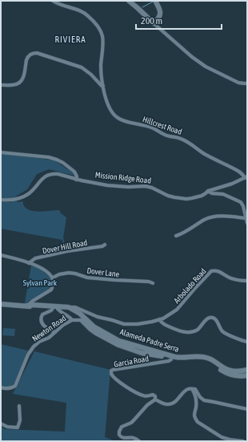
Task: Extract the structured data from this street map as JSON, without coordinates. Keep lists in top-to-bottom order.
{
  "streets": {
    "street": [
      "Hillcrest Road",
      "Mission Ridge Road",
      "Dover Hill Road",
      "Dover Lane",
      "Arbolado Road",
      "Newton Road",
      "Alameda Padre Serra",
      "Garcia Road"
    ]
  },
  "crossings": [
    ["Hillcrest Road", "Mission Ridge Road"],
    ["Arbolado Road", "Alameda Padre Serra"],
    ["Newton Road", "Alameda Padre Serra"],
    ["Alameda Padre Serra", "Garcia Road"]
  ],
  "districts": ["RIVIERA"],
  "parks": ["Sylvan Park"],
  "scale_bar": "200 m"
}
